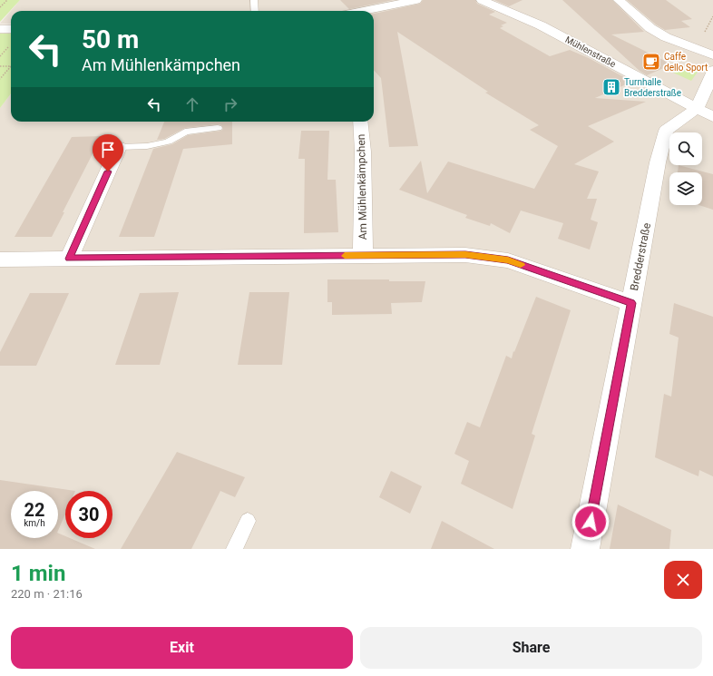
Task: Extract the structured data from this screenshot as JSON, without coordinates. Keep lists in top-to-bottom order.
{
  "streets": {
    "street": ["Mühlenstraße", "Am Mühlenkämpchen", "Bredderstraße"]
  },
  "crossings": [
    ["Mühlenstraße", "Bredderstraße"],
    ["Am Mühlenkämpchen", "Bredderstraße"]
  ],
  "places": {
    "cafe": ["Caffe dello Sport"],
    "building": ["Turnhalle Bredderstraße"]
  },
  "page": {
    "turn": ["50 m", "Am Mühlenkämpchen"],
    "speed": "22 km/h",
    "limit": "30",
    "heading": ["1 min", "220 m · 21:16"],
    "buttons": ["Exit", "Share"]
  }
}
